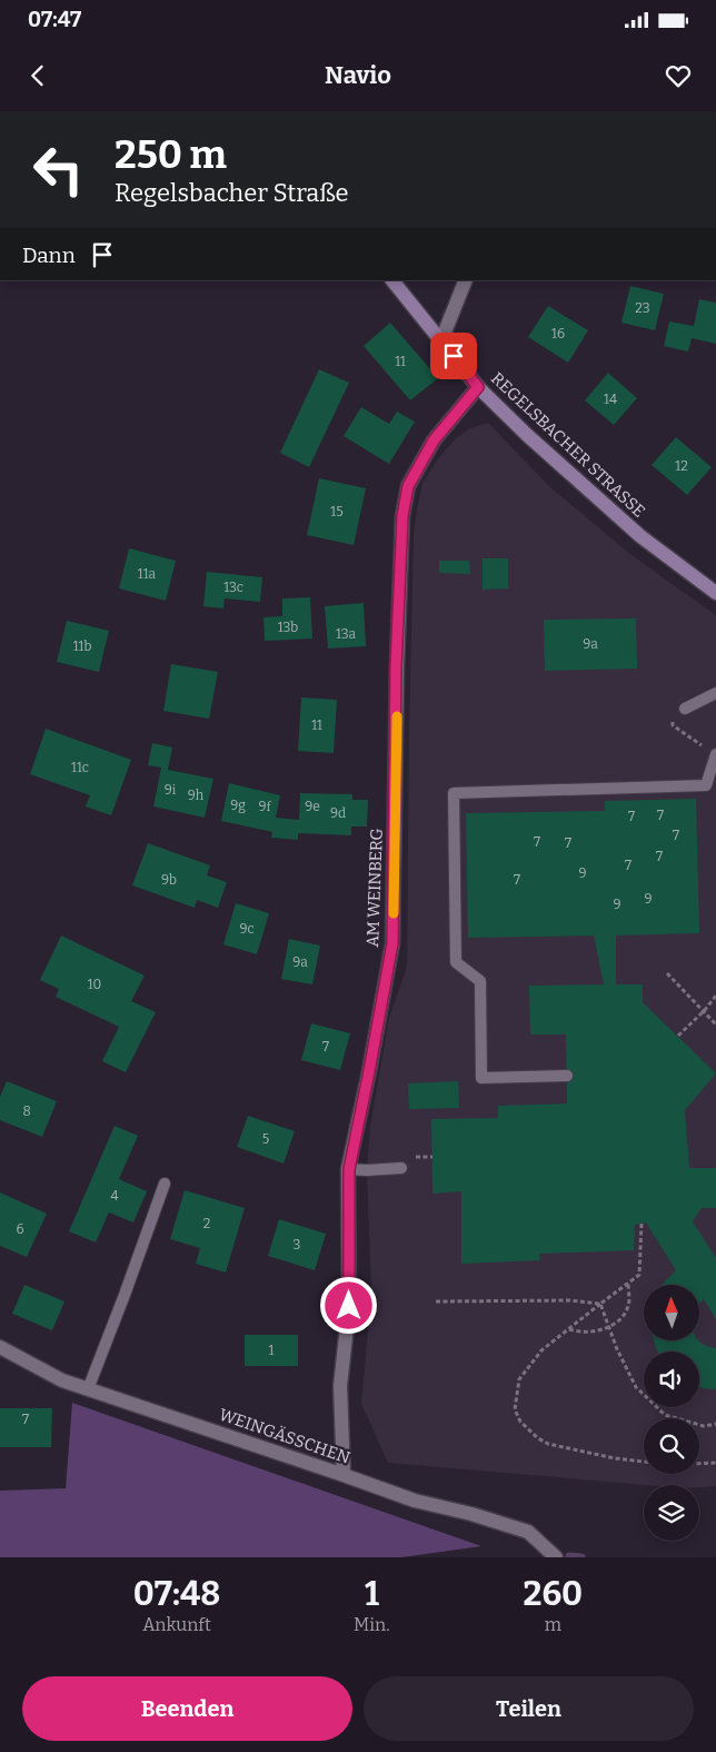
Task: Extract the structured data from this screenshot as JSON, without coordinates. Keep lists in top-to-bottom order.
{
  "streets": {
    "main road": ["REGELSBACHER STRASSE"],
    "street": ["AM WEINBERG", "WEINGÄSSCHEN"]
  },
  "crossings": [
    ["REGELSBACHER STRASSE", "AM WEINBERG"],
    ["AM WEINBERG", "WEINGÄSSCHEN"]
  ],
  "house_numbers": [
    "23",
    "16",
    "11",
    "14",
    "12",
    "15",
    "11a",
    "13c",
    "13b",
    "13a",
    "9a",
    "11b",
    "11",
    "11c",
    "9i",
    "9h",
    "9g",
    "9f",
    "9e",
    "9d",
    "7",
    "7",
    "7",
    "7",
    "7",
    "7",
    "7",
    "9",
    "9b",
    "7",
    "9",
    "9",
    "9c",
    "9a",
    "10",
    "7",
    "8",
    "5",
    "4",
    "2",
    "6",
    "3",
    "1",
    "7"
  ],
  "north": "top",
  "page": {
    "status": "07:47",
    "header": "Navio",
    "turn": ["250 m", "Regelsbacher Straße"],
    "then": "Dann",
    "eta": [
      "07:48",
      "Ankunft",
      "1",
      "Min.",
      "260",
      "m"
    ],
    "buttons": ["Beenden", "Teilen"]
  }
}
